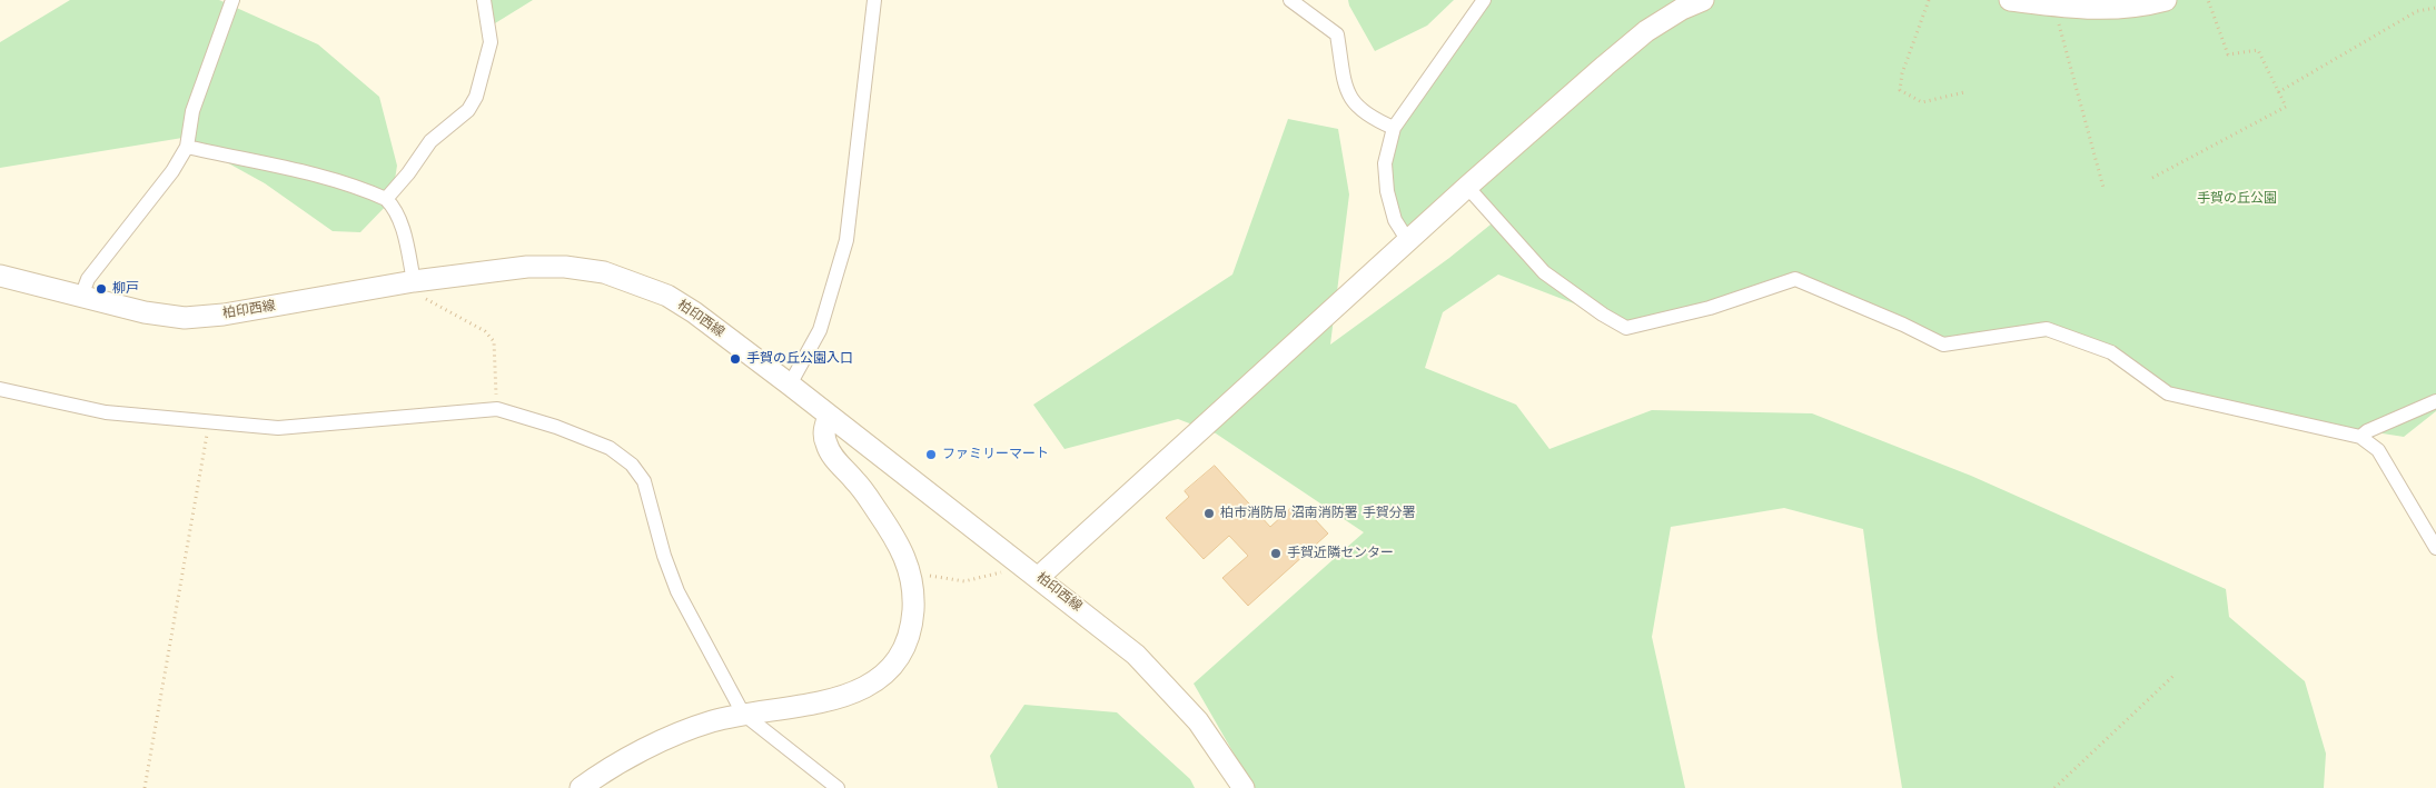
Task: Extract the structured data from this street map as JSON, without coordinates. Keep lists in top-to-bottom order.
{
  "streets": {
    "street": ["柏印西線"]
  },
  "parks": ["手賀の丘公園"],
  "places": [
    "柳戸",
    "手賀の丘公園入口",
    "ファミリーマート",
    "柏市消防局 沼南消防署 手賀分署",
    "手賀近隣センター"
  ]
}
